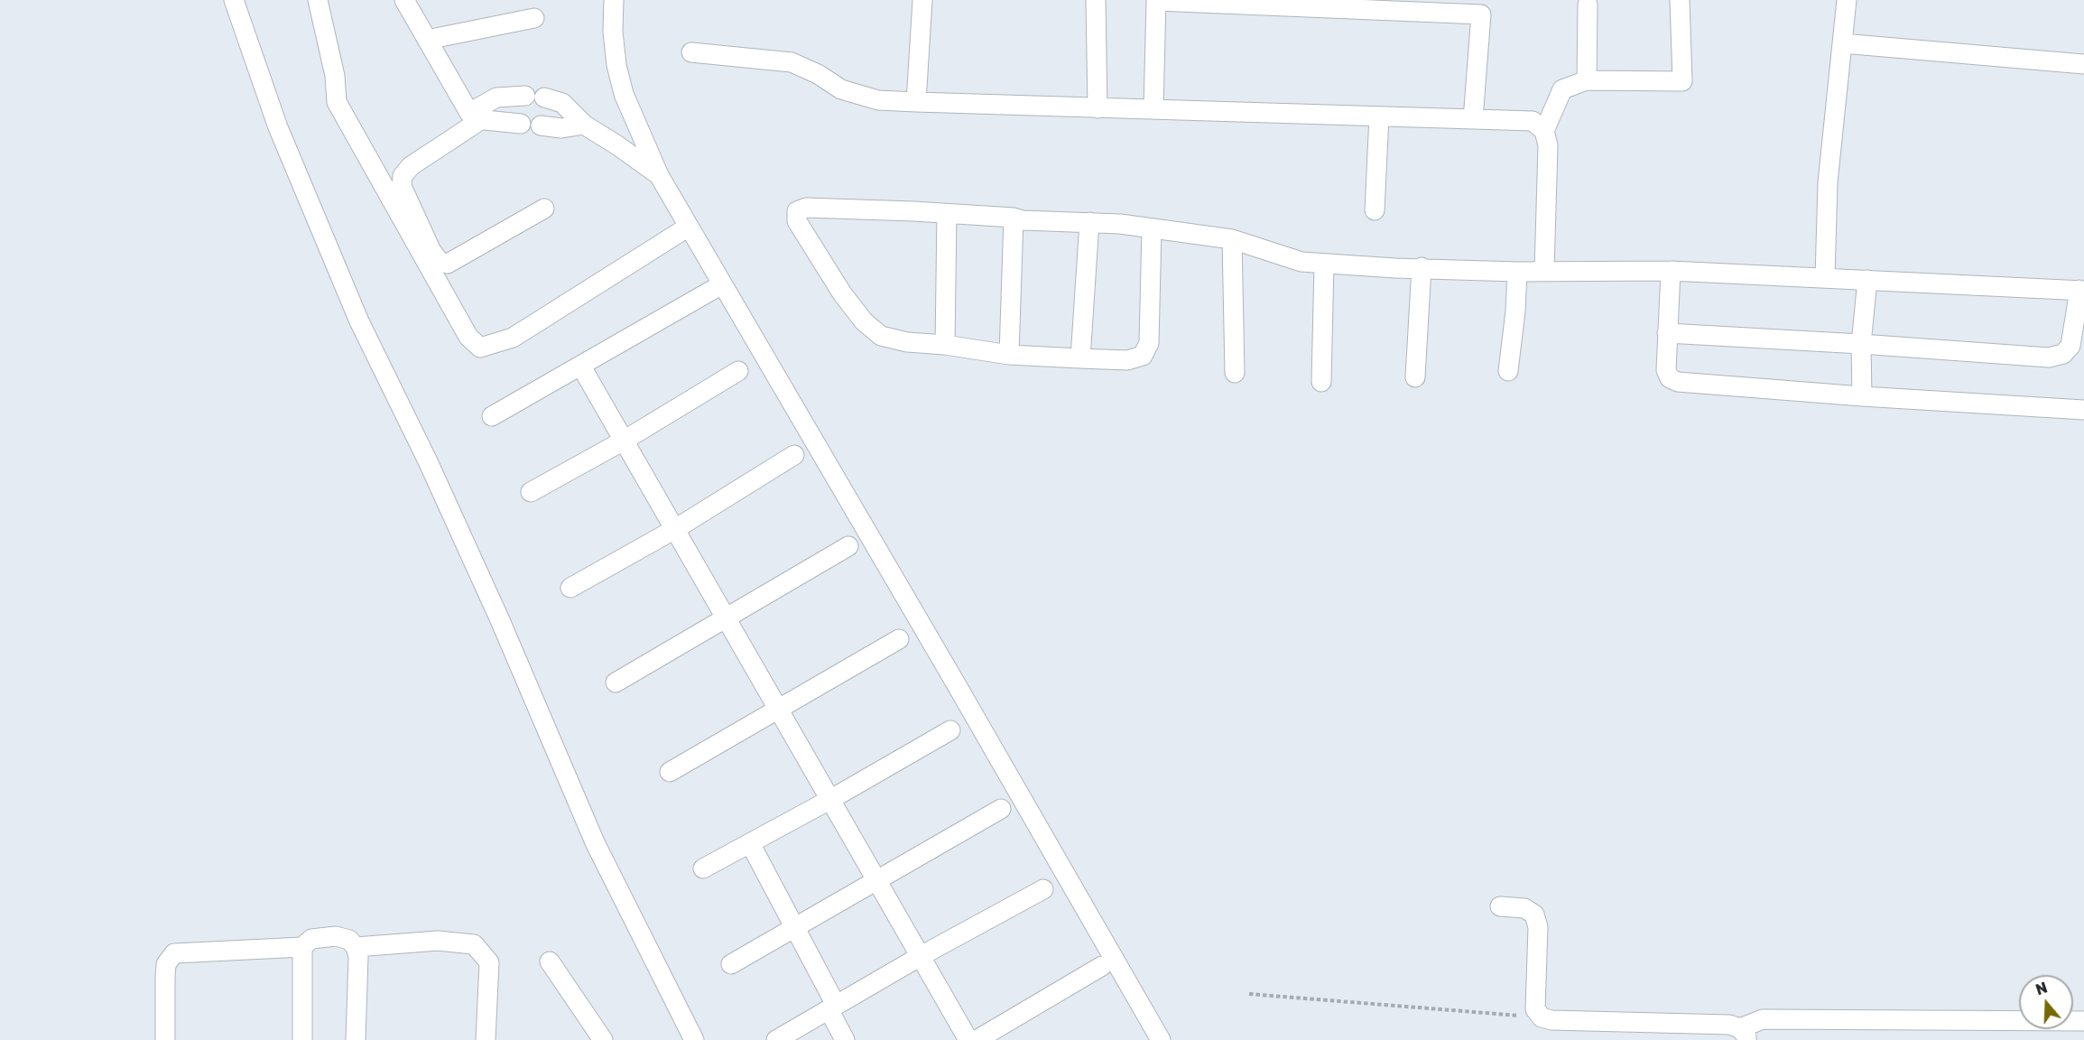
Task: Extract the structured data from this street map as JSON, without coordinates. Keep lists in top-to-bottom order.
{
  "north": "top"
}
